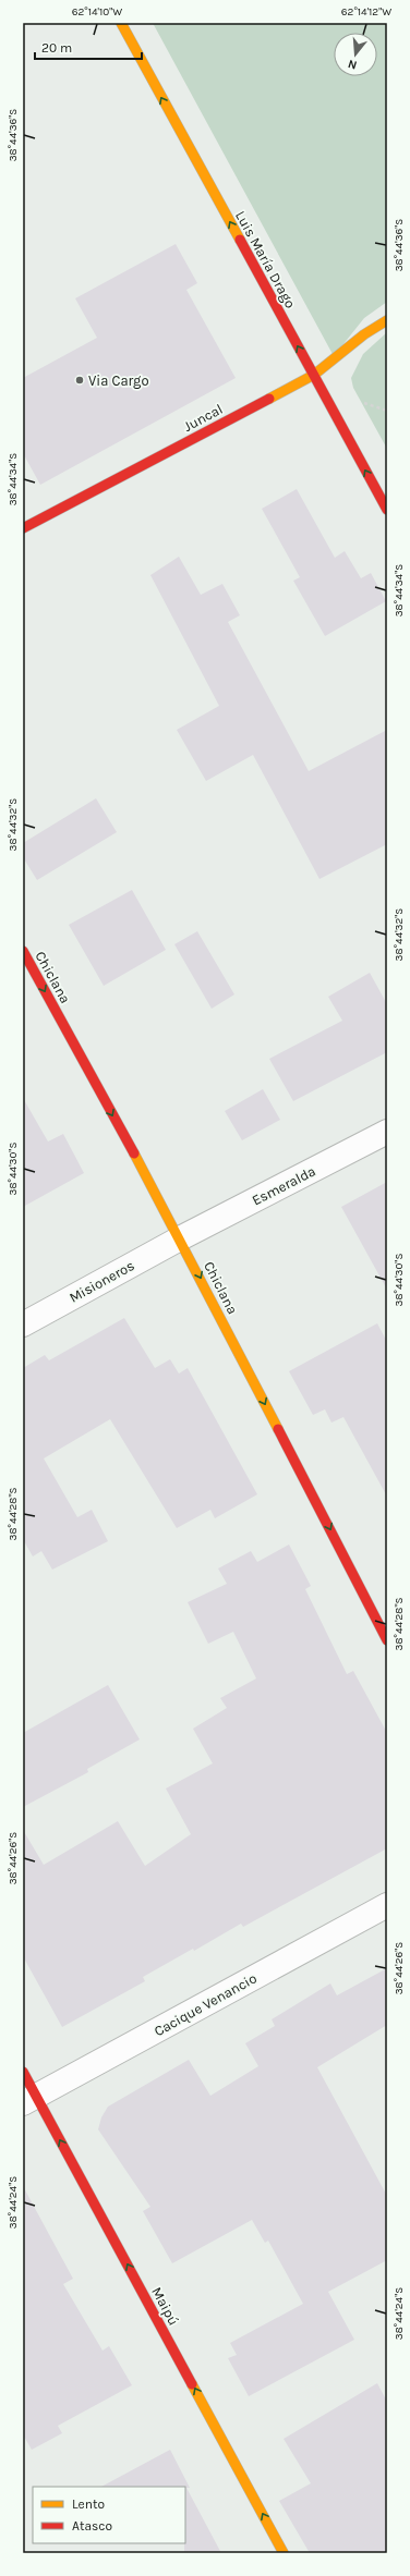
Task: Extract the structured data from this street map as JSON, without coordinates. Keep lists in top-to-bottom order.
{
  "streets": {
    "street": [
      "Luis María Drago",
      "Juncal",
      "Chiclana",
      "Esmeralda",
      "Misioneros",
      "Cacique Venancio",
      "Maipú"
    ]
  },
  "crossings": [
    ["Luis María Drago", "Juncal"],
    ["Chiclana", "Esmeralda"],
    ["Chiclana", "Misioneros"],
    ["Esmeralda", "Misioneros"],
    ["Cacique Venancio", "Maipú"]
  ],
  "one_way": ["Luis María Drago", "Chiclana", "Maipú"],
  "places": ["Via Cargo"],
  "legend": ["Lento", "Atasco"],
  "scale_bar": "20 m",
  "north": "bottom",
  "coordinates": [
    "62°14'10\"W",
    "62°14'12\"W",
    "38°44'36\"S",
    "38°44'34\"S",
    "38°44'32\"S",
    "38°44'30\"S",
    "38°44'28\"S",
    "38°44'26\"S",
    "38°44'24\"S"
  ]
}
